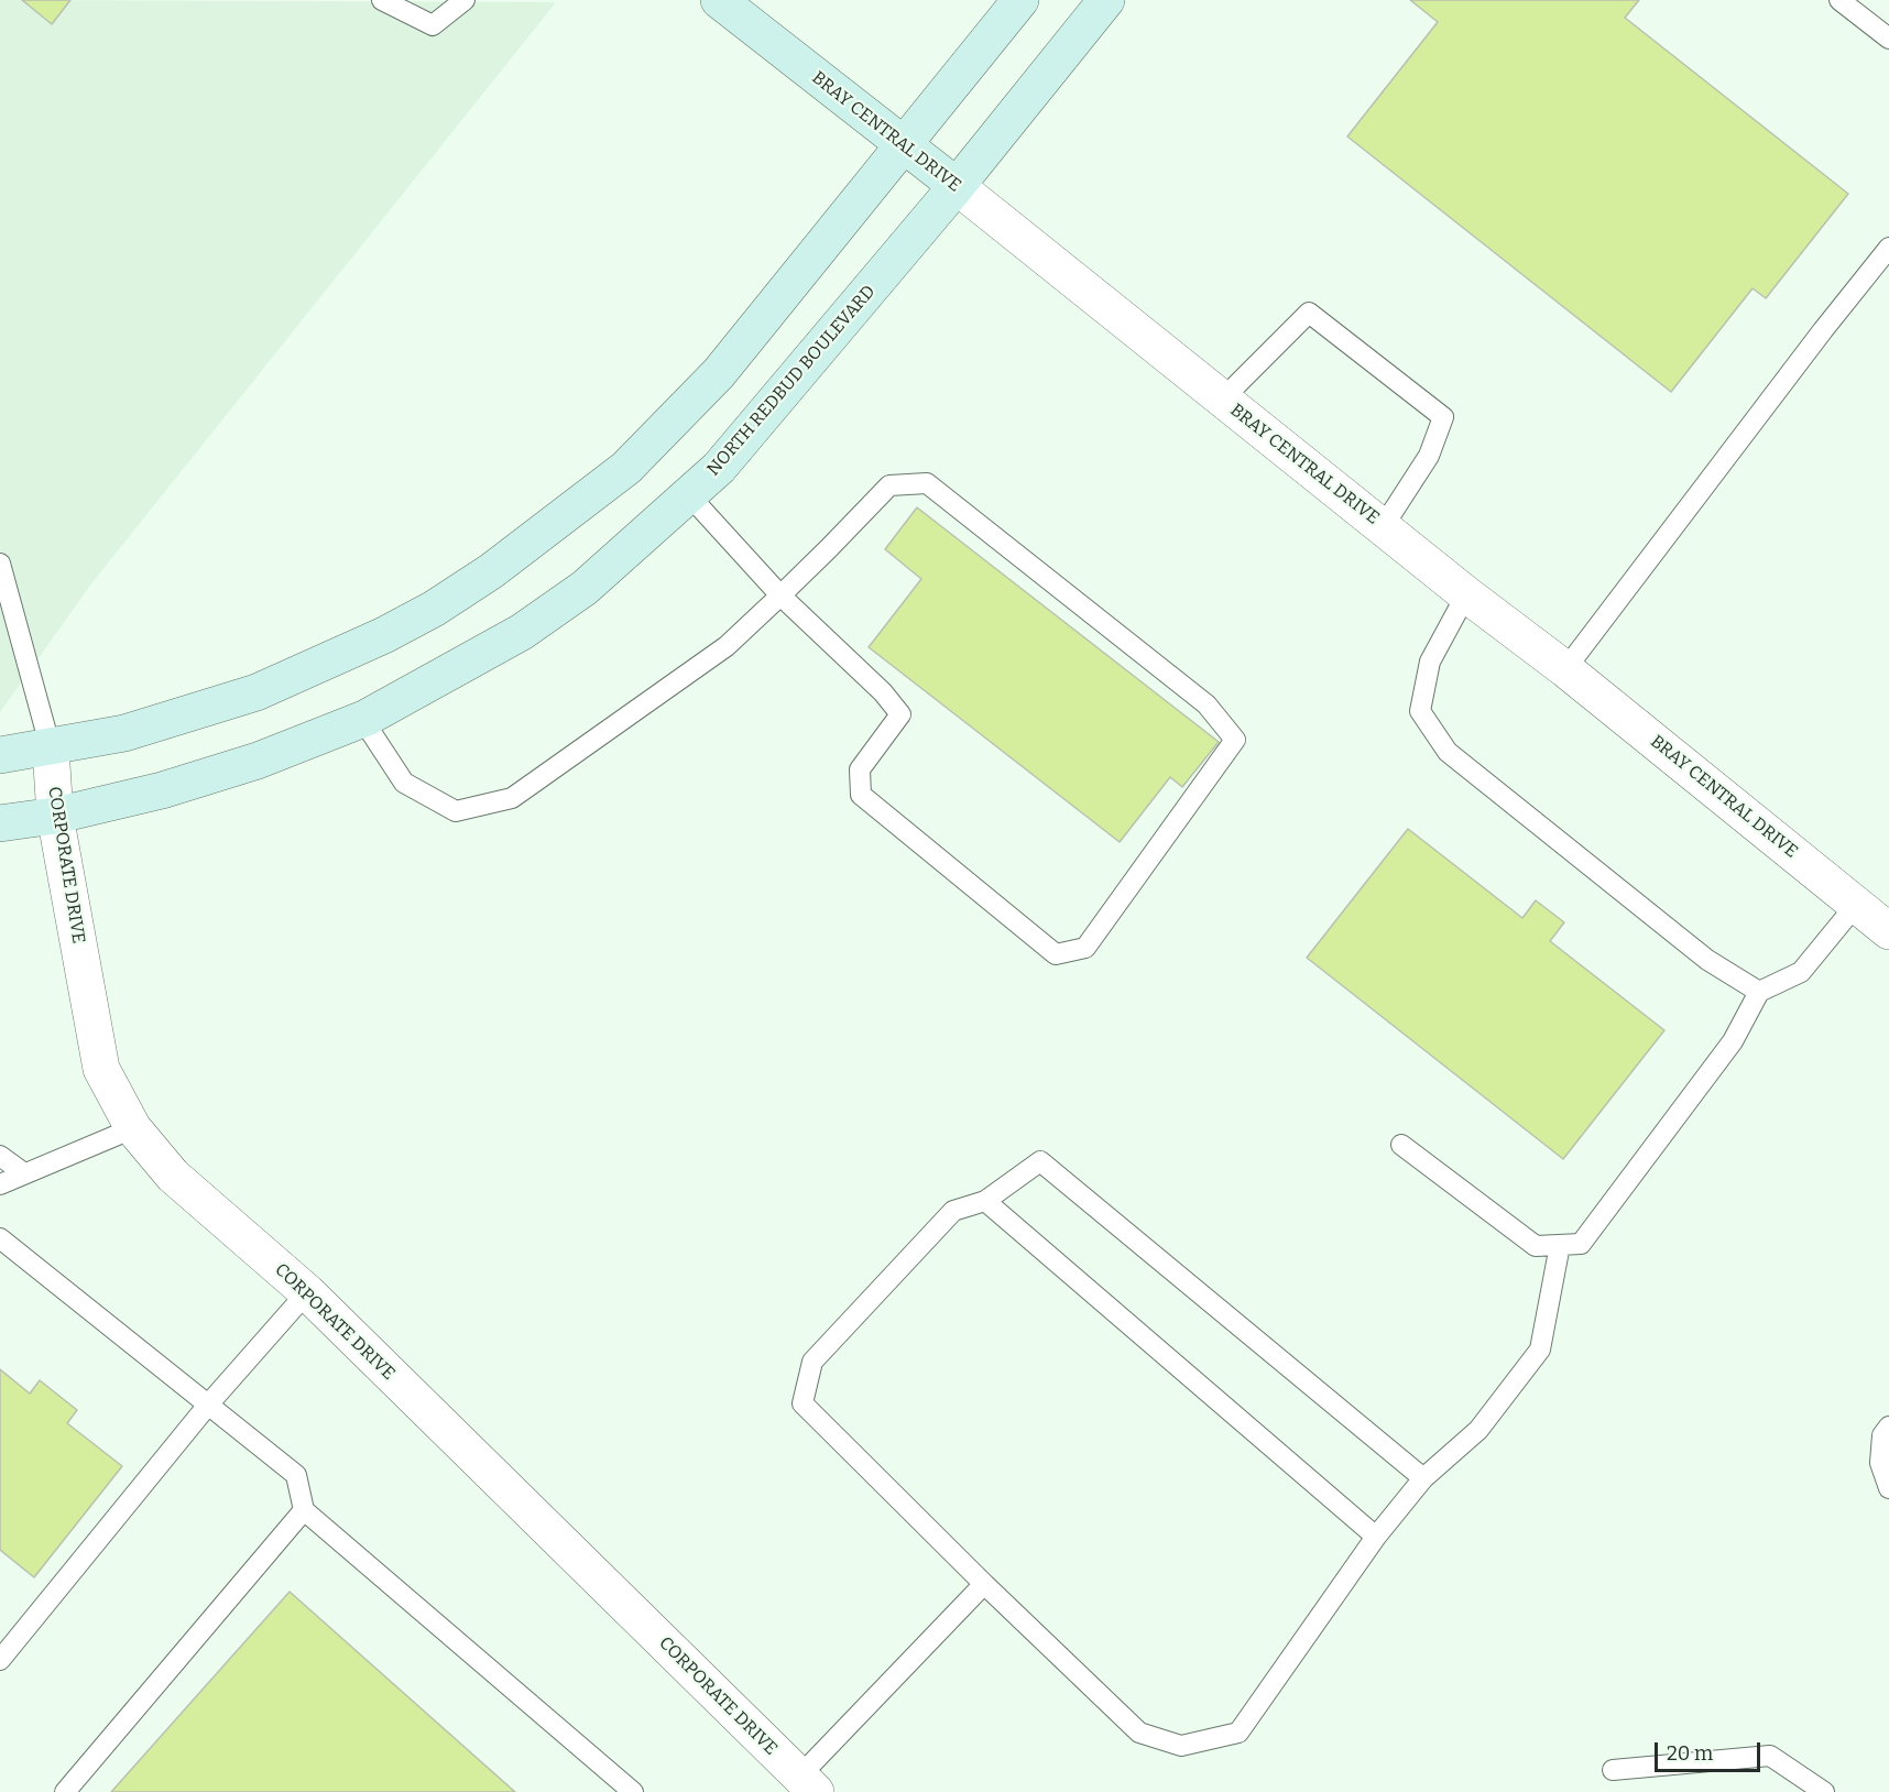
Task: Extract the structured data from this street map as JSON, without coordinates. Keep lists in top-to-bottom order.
{
  "streets": {
    "street": ["BRAY CENTRAL DRIVE", "NORTH REDBUD BOULEVARD", "CORPORATE DRIVE"]
  },
  "crossings": [
    ["BRAY CENTRAL DRIVE", "NORTH REDBUD BOULEVARD"],
    ["NORTH REDBUD BOULEVARD", "CORPORATE DRIVE"]
  ],
  "scale_bar": "20 m"
}
